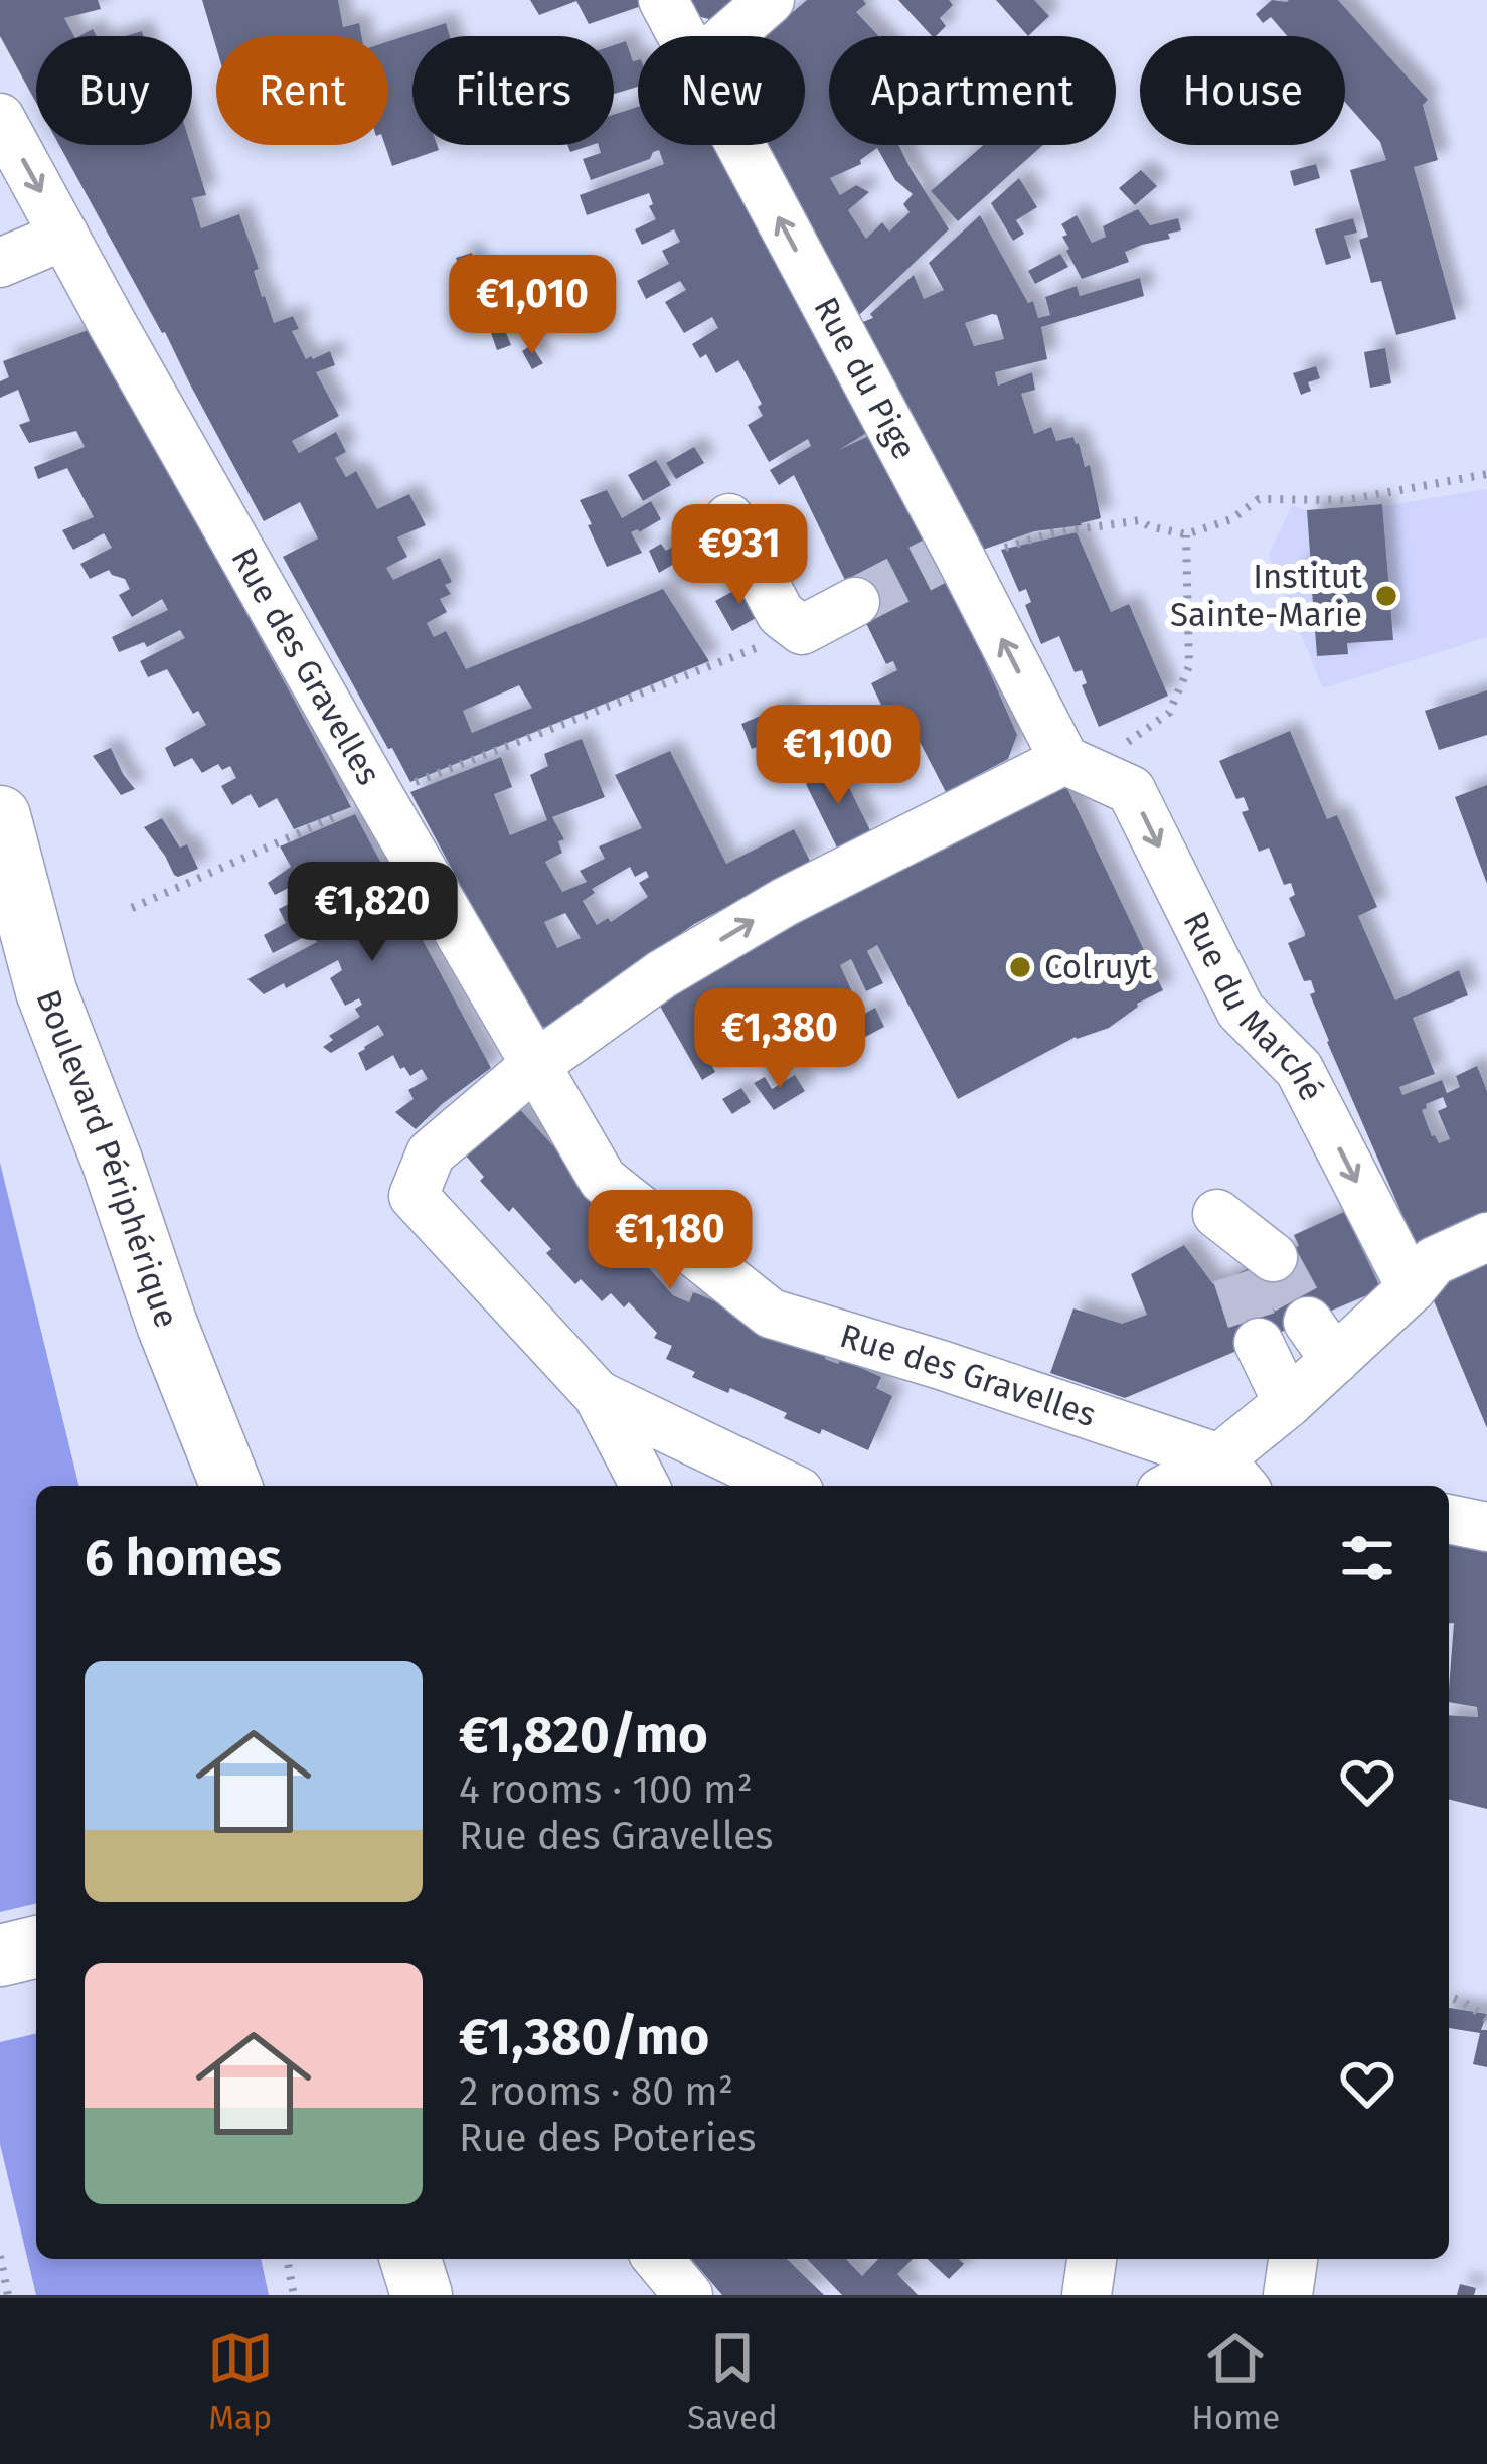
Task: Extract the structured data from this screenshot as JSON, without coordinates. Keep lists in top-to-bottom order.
{
  "streets": {
    "main road": ["Boulevard Périphérique"],
    "street": ["Rue du Pige", "Rue des Gravelles", "Rue du Marché"]
  },
  "crossings": [
    ["Rue du Pige", "Rue du Marché"]
  ],
  "one_way": ["Rue du Pige", "Rue du Marché"],
  "places": ["Institut Sainte-Marie", "Colruyt"],
  "page": {
    "chip": [
      "Buy",
      "Rent",
      "Filters",
      "New",
      "Apartment",
      "House"
    ],
    "price": [
      "€1,010",
      "€931",
      "€1,100",
      "€1,820",
      "€1,380",
      "€1,180"
    ],
    "heading": "6 homes",
    "list": [
      {
        "name": "€1,820/mo",
        "note": "4 rooms · 100 m² · Rue des Gravelles"
      },
      {
        "name": "€1,380/mo",
        "note": "2 rooms · 80 m² · Rue des Poteries"
      }
    ],
    "tabs": ["Map", "Saved", "Home"]
  }
}
